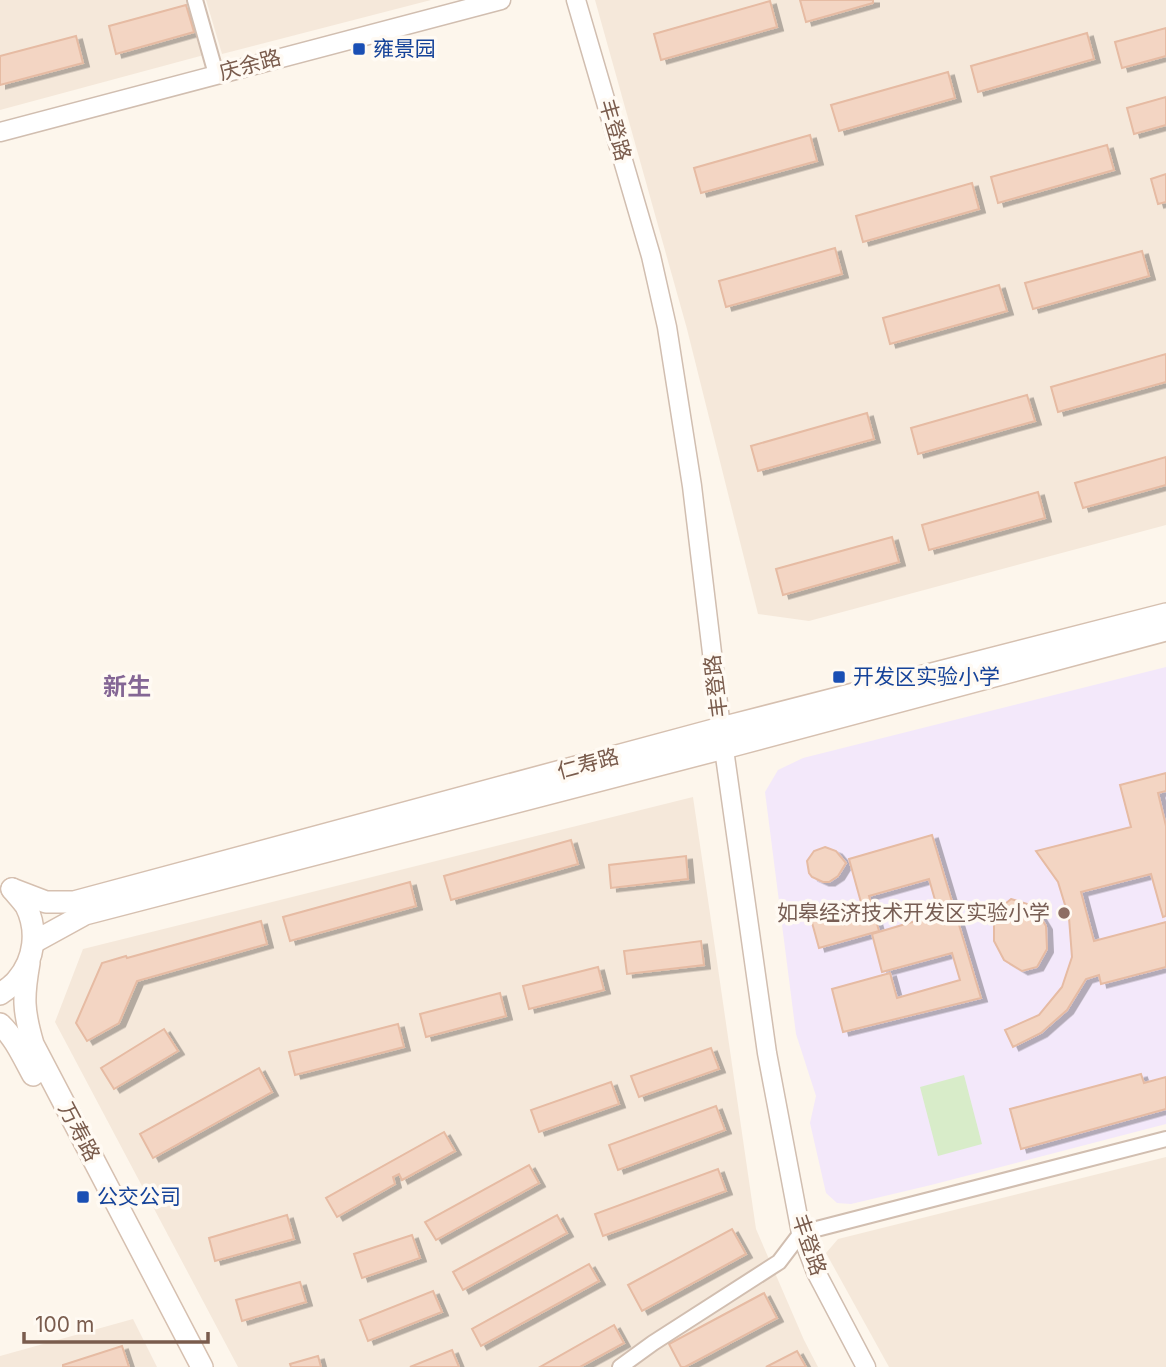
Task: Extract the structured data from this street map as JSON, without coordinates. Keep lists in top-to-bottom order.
{
  "streets": {
    "main road": ["仁寿路", "万寿路"],
    "street": ["庆余路", "丰登路"]
  },
  "crossings": [
    ["丰登路", "仁寿路"],
    ["仁寿路", "万寿路"]
  ],
  "districts": ["新生"],
  "places": {
    "transit": ["雍景园", "开发区实验小学", "公交公司"],
    "other": ["如皋经济技术开发区实验小学"]
  },
  "scale_bar": "100 m"
}
